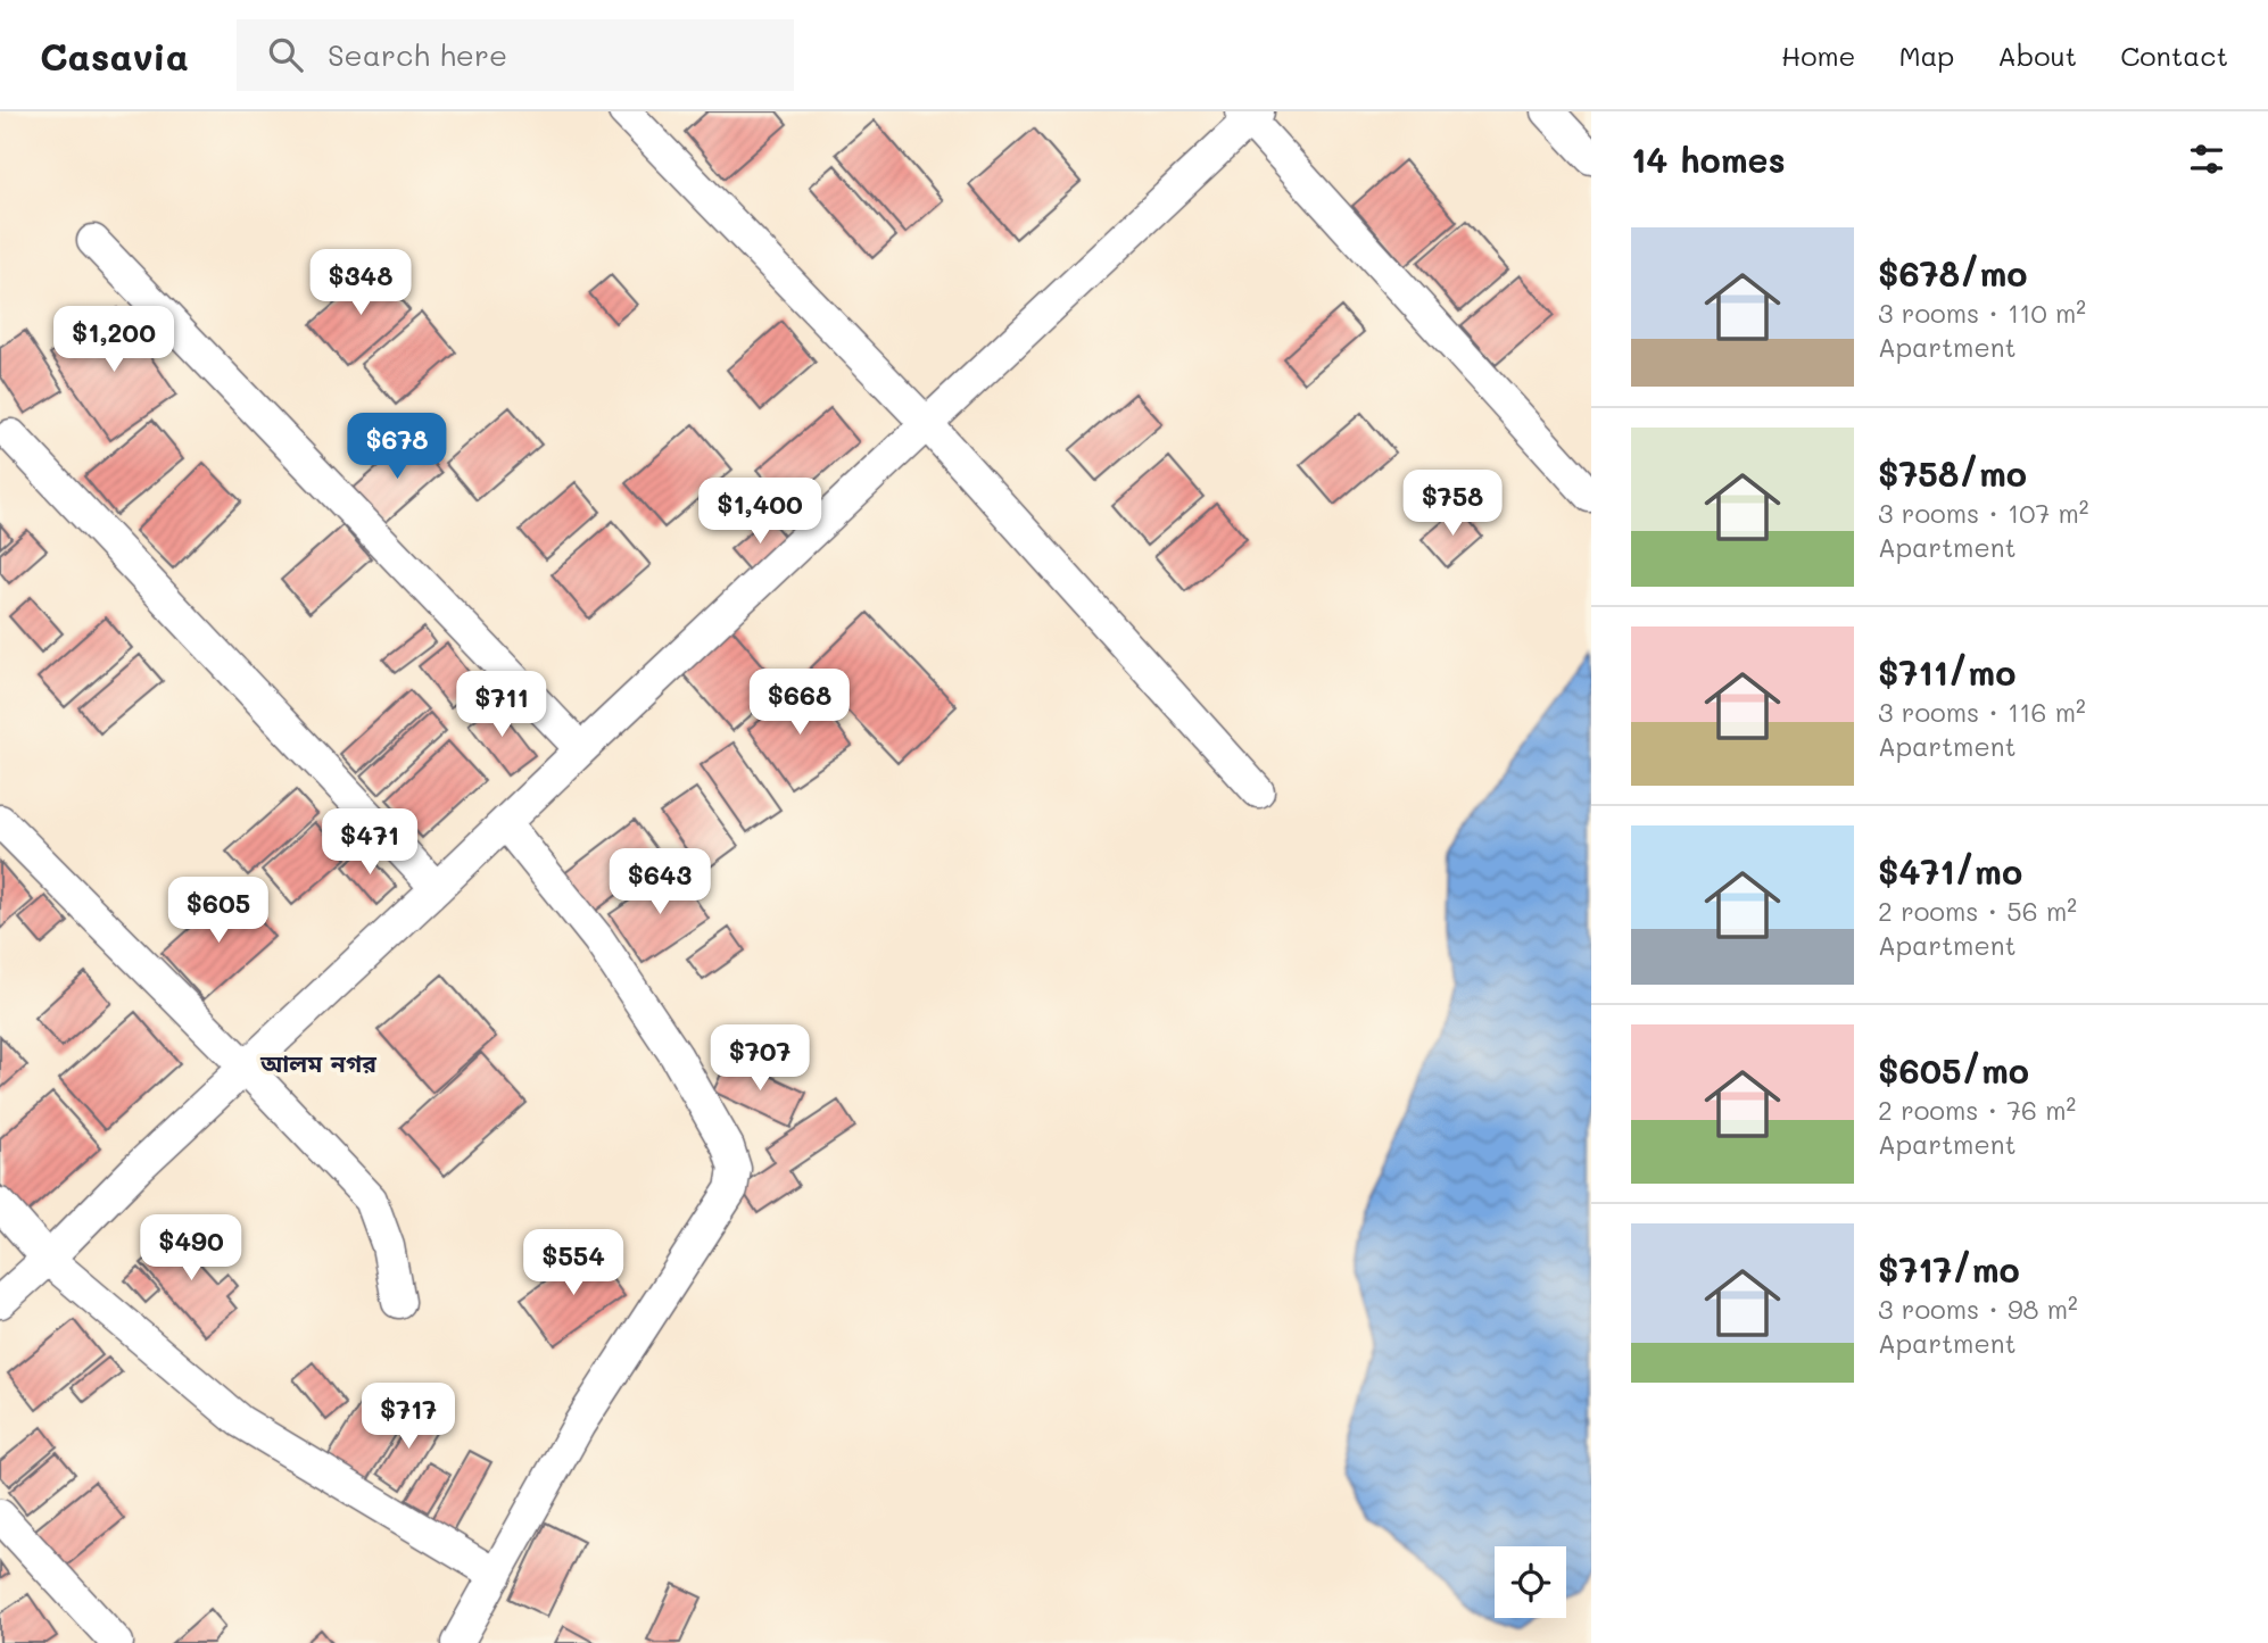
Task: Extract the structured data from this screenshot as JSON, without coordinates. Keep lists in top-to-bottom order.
{
  "districts": ["আলম নগর"],
  "page": {
    "header": "Casavia",
    "search": "Search here",
    "nav": [
      "Home",
      "Map",
      "About",
      "Contact"
    ],
    "heading": "14 homes",
    "list": [
      {
        "name": "$678/mo",
        "note": "3 rooms · 110 m² · Apartment"
      },
      {
        "name": "$758/mo",
        "note": "3 rooms · 107 m² · Apartment"
      },
      {
        "name": "$711/mo",
        "note": "3 rooms · 116 m² · Apartment"
      },
      {
        "name": "$471/mo",
        "note": "2 rooms · 56 m² · Apartment"
      },
      {
        "name": "$605/mo",
        "note": "2 rooms · 76 m² · Apartment"
      },
      {
        "name": "$717/mo",
        "note": "3 rooms · 98 m² · Apartment"
      }
    ],
    "price": [
      "$348",
      "$1,200",
      "$678",
      "$758",
      "$1,400",
      "$668",
      "$711",
      "$471",
      "$643",
      "$605",
      "$707",
      "$490",
      "$554",
      "$717"
    ]
  }
}
